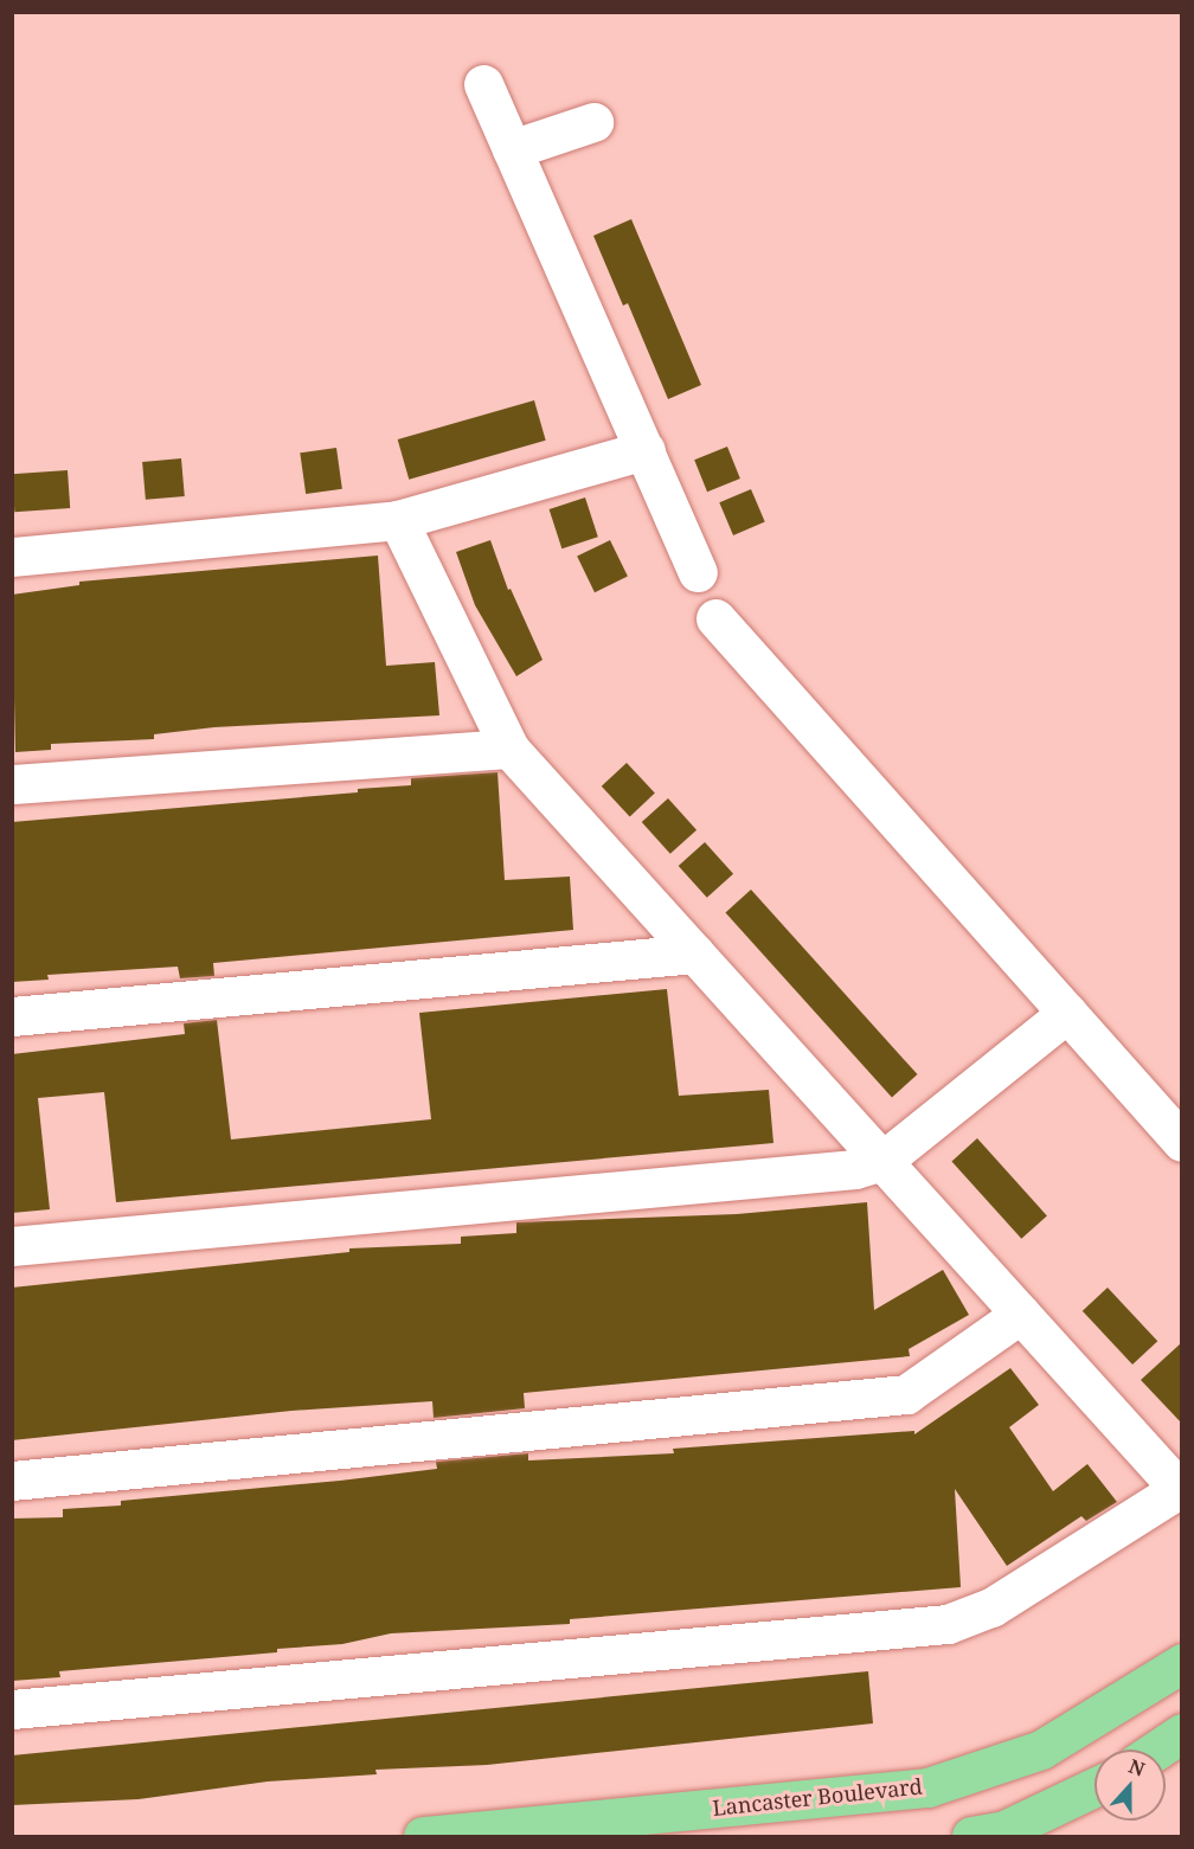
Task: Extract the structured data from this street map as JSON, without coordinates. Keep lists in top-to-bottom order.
{
  "streets": {
    "main road": ["Lancaster Boulevard"]
  },
  "north": "top"
}
